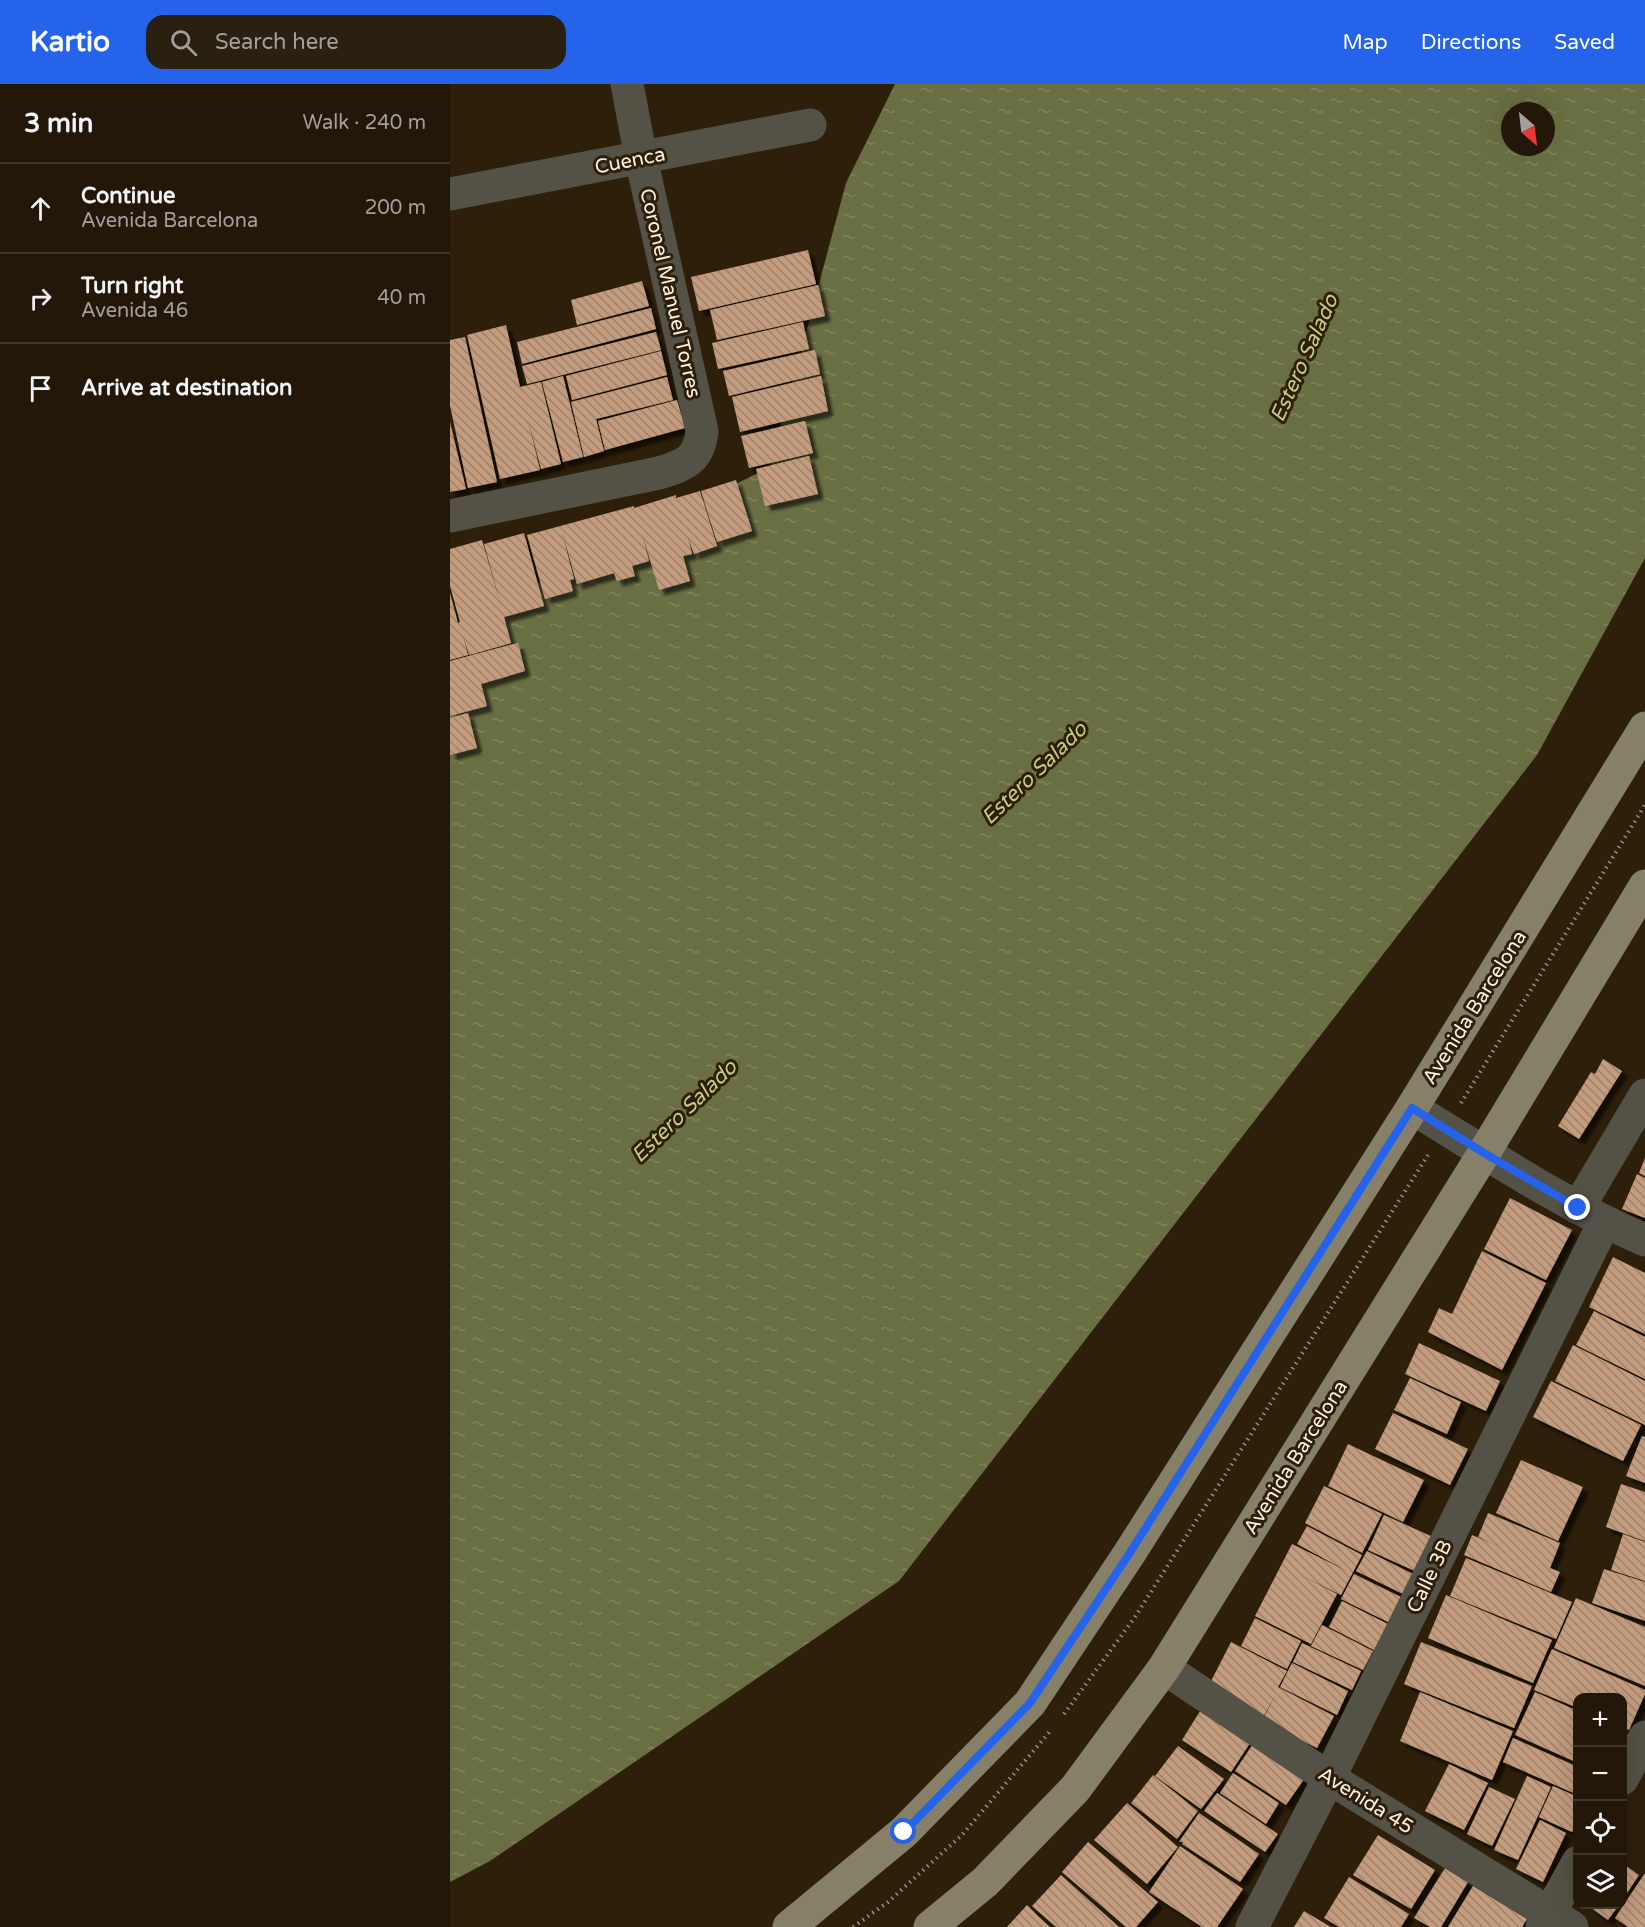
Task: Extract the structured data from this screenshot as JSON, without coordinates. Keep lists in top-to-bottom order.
{
  "streets": {
    "main road": ["Avenida Barcelona"],
    "street": [
      "Cuenca",
      "Coronel Manuel Torres",
      "Calle 3B",
      "Avenida 45"
    ]
  },
  "crossings": [
    ["Cuenca", "Coronel Manuel Torres"],
    ["Avenida Barcelona", "Avenida 45"],
    ["Calle 3B", "Avenida 45"]
  ],
  "water": ["Estero Salado"],
  "north": "bottom right",
  "page": {
    "header": "Kartio",
    "search": "Search here",
    "nav": ["Map", "Directions", "Saved"],
    "heading": ["3 min", "Walk · 240 m"],
    "list": [
      ["Continue", "Avenida Barcelona", "200 m"],
      ["Turn right", "Avenida 46", "40 m"],
      "Arrive at destination"
    ],
    "map_buttons": ["+", "−"]
  }
}
